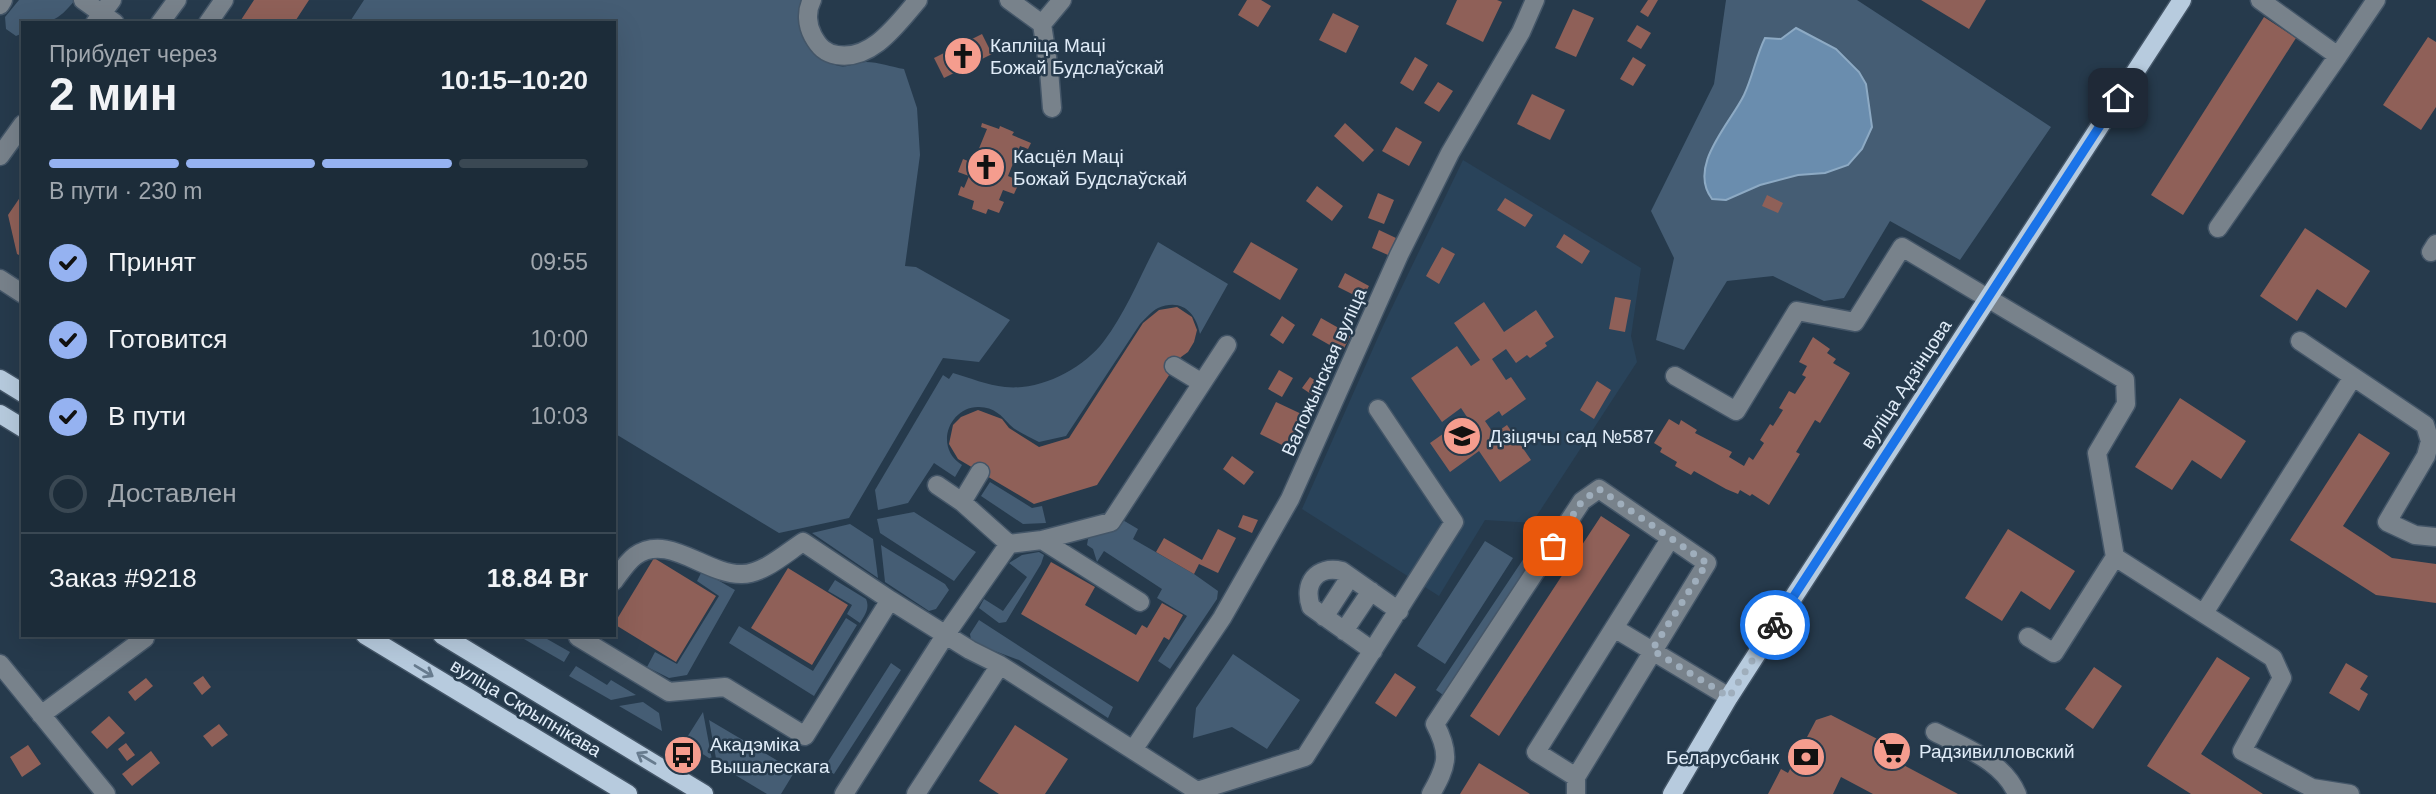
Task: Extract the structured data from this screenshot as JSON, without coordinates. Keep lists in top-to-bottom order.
{
  "streets": {
    "main road": ["вуліца Адзінцова", "вуліца Скрыпнікава"],
    "street": ["Валожынская вуліца"]
  },
  "places": {
    "church": ["Капліца Маці Божай Будслаўскай", "Касцёл Маці Божай Будслаўскай"],
    "school or university": ["Дзіцячы сад №587"],
    "supermarket": ["Радзивилловский"],
    "bus stop": ["Акадэміка Вышалескага"],
    "bank": ["Беларусбанк"]
  },
  "page": {
    "heading": ["2 мин", "Прибудет через", "10:15–10:20"],
    "panel": ["Заказ #9218", "18.84 Br"],
    "bar": "В пути · 230 m",
    "list": [
      ["Принят", "09:55"],
      ["Готовится", "10:00"],
      ["В пути", "10:03"],
      "Доставлен"
    ]
  }
}
